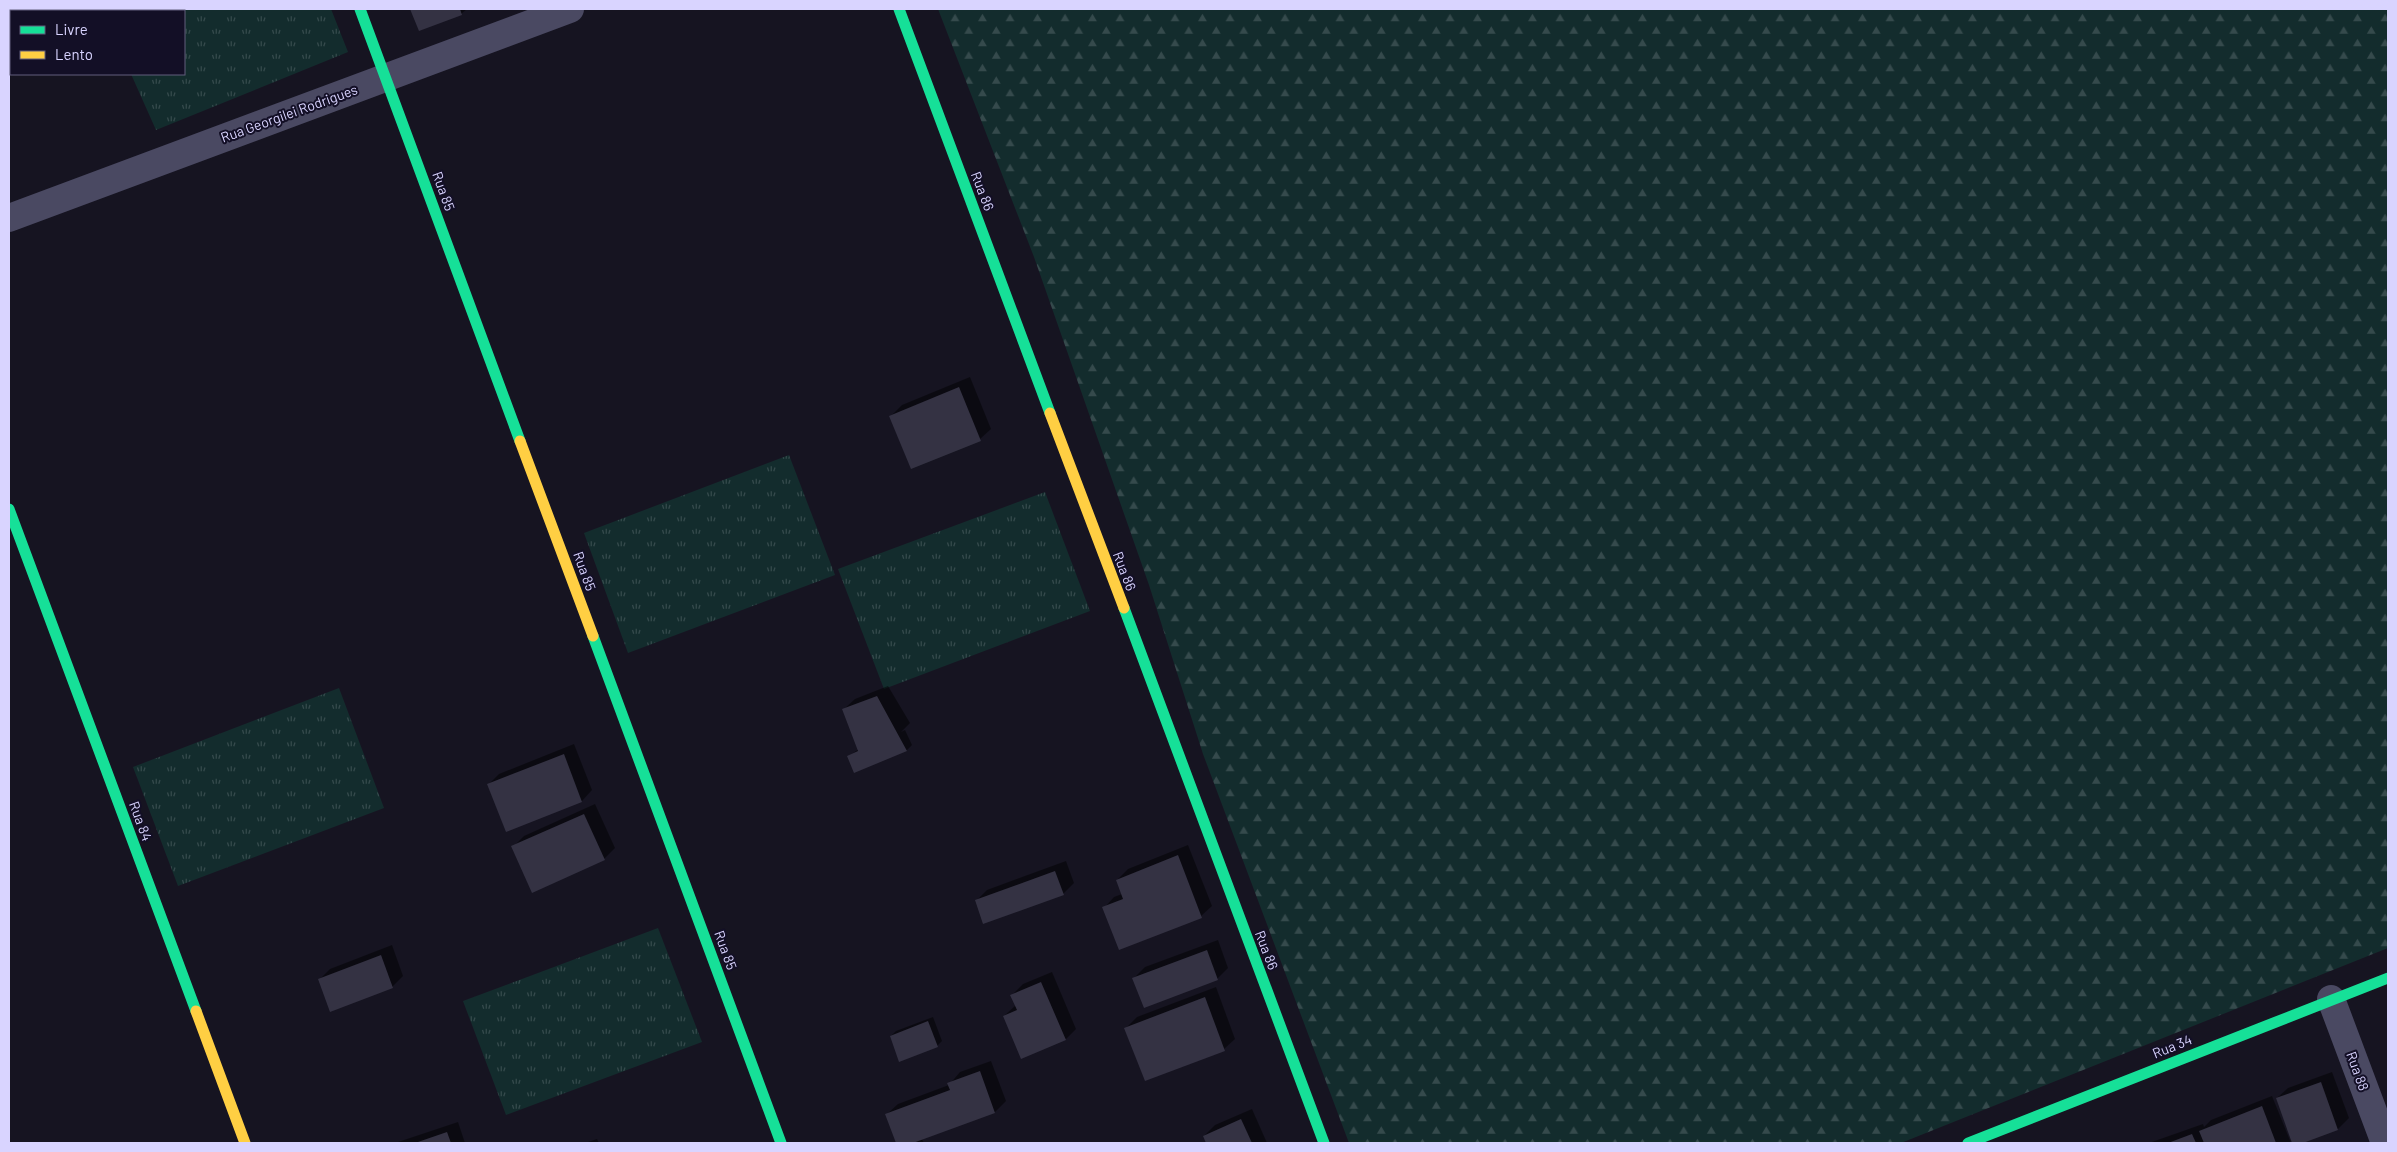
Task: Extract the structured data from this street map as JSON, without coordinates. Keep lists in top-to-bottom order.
{
  "streets": {
    "street": [
      "Rua Georgilei Rodrigues",
      "Rua 85",
      "Rua 86",
      "Rua 84",
      "Rua 34",
      "Rua 88"
    ]
  },
  "crossings": [
    ["Rua Georgilei Rodrigues", "Rua 85"],
    ["Rua 34", "Rua 88"]
  ],
  "legend": ["Livre", "Lento"]
}
